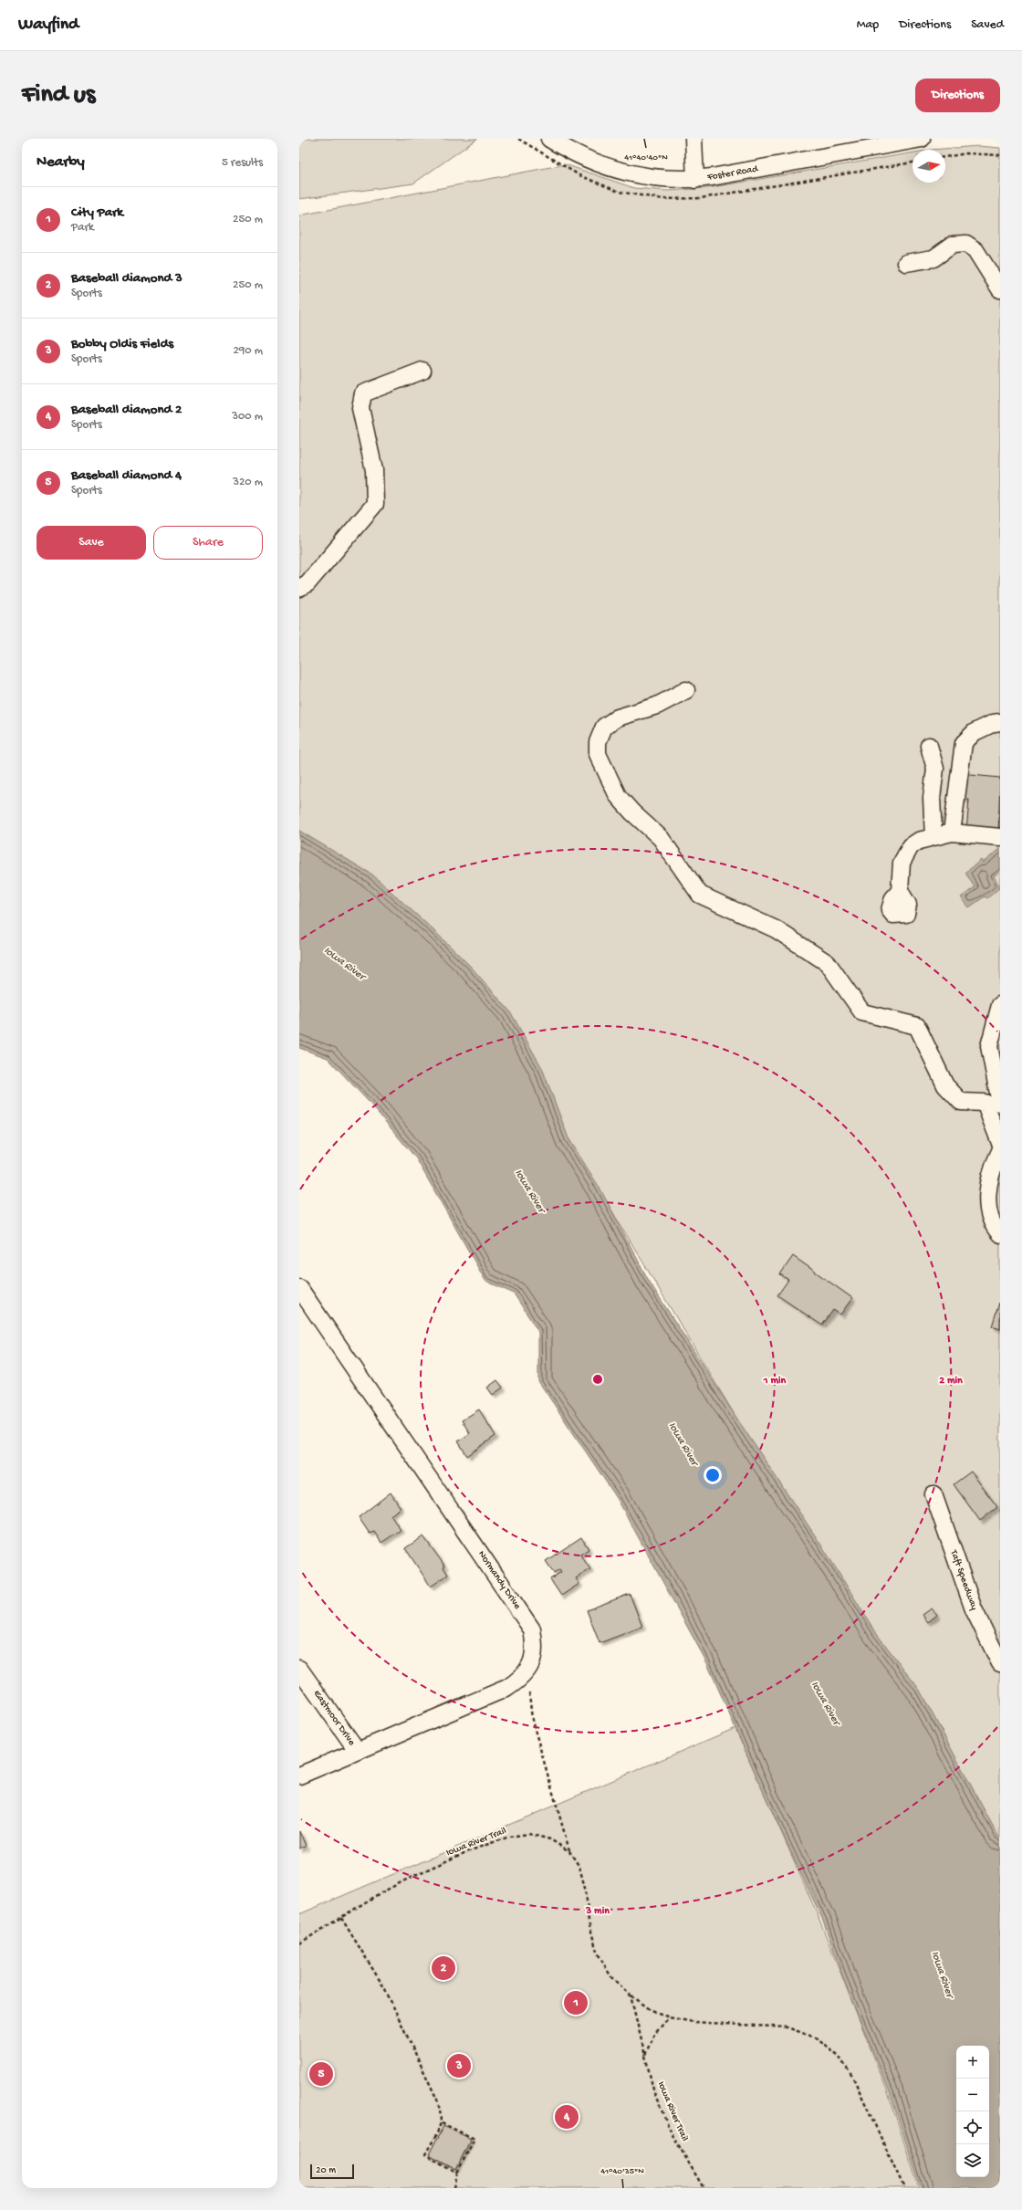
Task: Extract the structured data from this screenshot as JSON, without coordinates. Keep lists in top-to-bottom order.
{
  "streets": {
    "street": [
      "Foster Road",
      "Normandy Drive",
      "Taft Speedway",
      "Eastmoor Drive"
    ],
    "path": ["Iowa River Trail"]
  },
  "crossings": [
    ["Normandy Drive", "Eastmoor Drive"]
  ],
  "water": ["Iowa River"],
  "scale_bar": "20 m",
  "north": "right",
  "page": {
    "header": "Wayfind",
    "nav": ["Map", "Directions", "Saved"],
    "buttons": [
      "Directions",
      ["Save", "Share"]
    ],
    "title": "Find us",
    "heading": ["Nearby", "5 results"],
    "list": [
      {
        "mark": "1",
        "name": "City Park",
        "note": "Park",
        "value": "250 m"
      },
      {
        "mark": "2",
        "name": "Baseball diamond 3",
        "note": "Sports",
        "value": "250 m"
      },
      {
        "mark": "3",
        "name": "Bobby Oldis Fields",
        "note": "Sports",
        "value": "290 m"
      },
      {
        "mark": "4",
        "name": "Baseball diamond 2",
        "note": "Sports",
        "value": "300 m"
      },
      {
        "mark": "5",
        "name": "Baseball diamond 4",
        "note": "Sports",
        "value": "320 m"
      }
    ],
    "pins": [
      "2",
      "1",
      "3",
      "5",
      "4"
    ],
    "map_buttons": ["+", "−"],
    "scale": "20 m"
  },
  "coordinates": ["41°40'40\"N", "41°40'35\"N"],
  "rings": ["1 min", "2 min", "3 min"]
}
